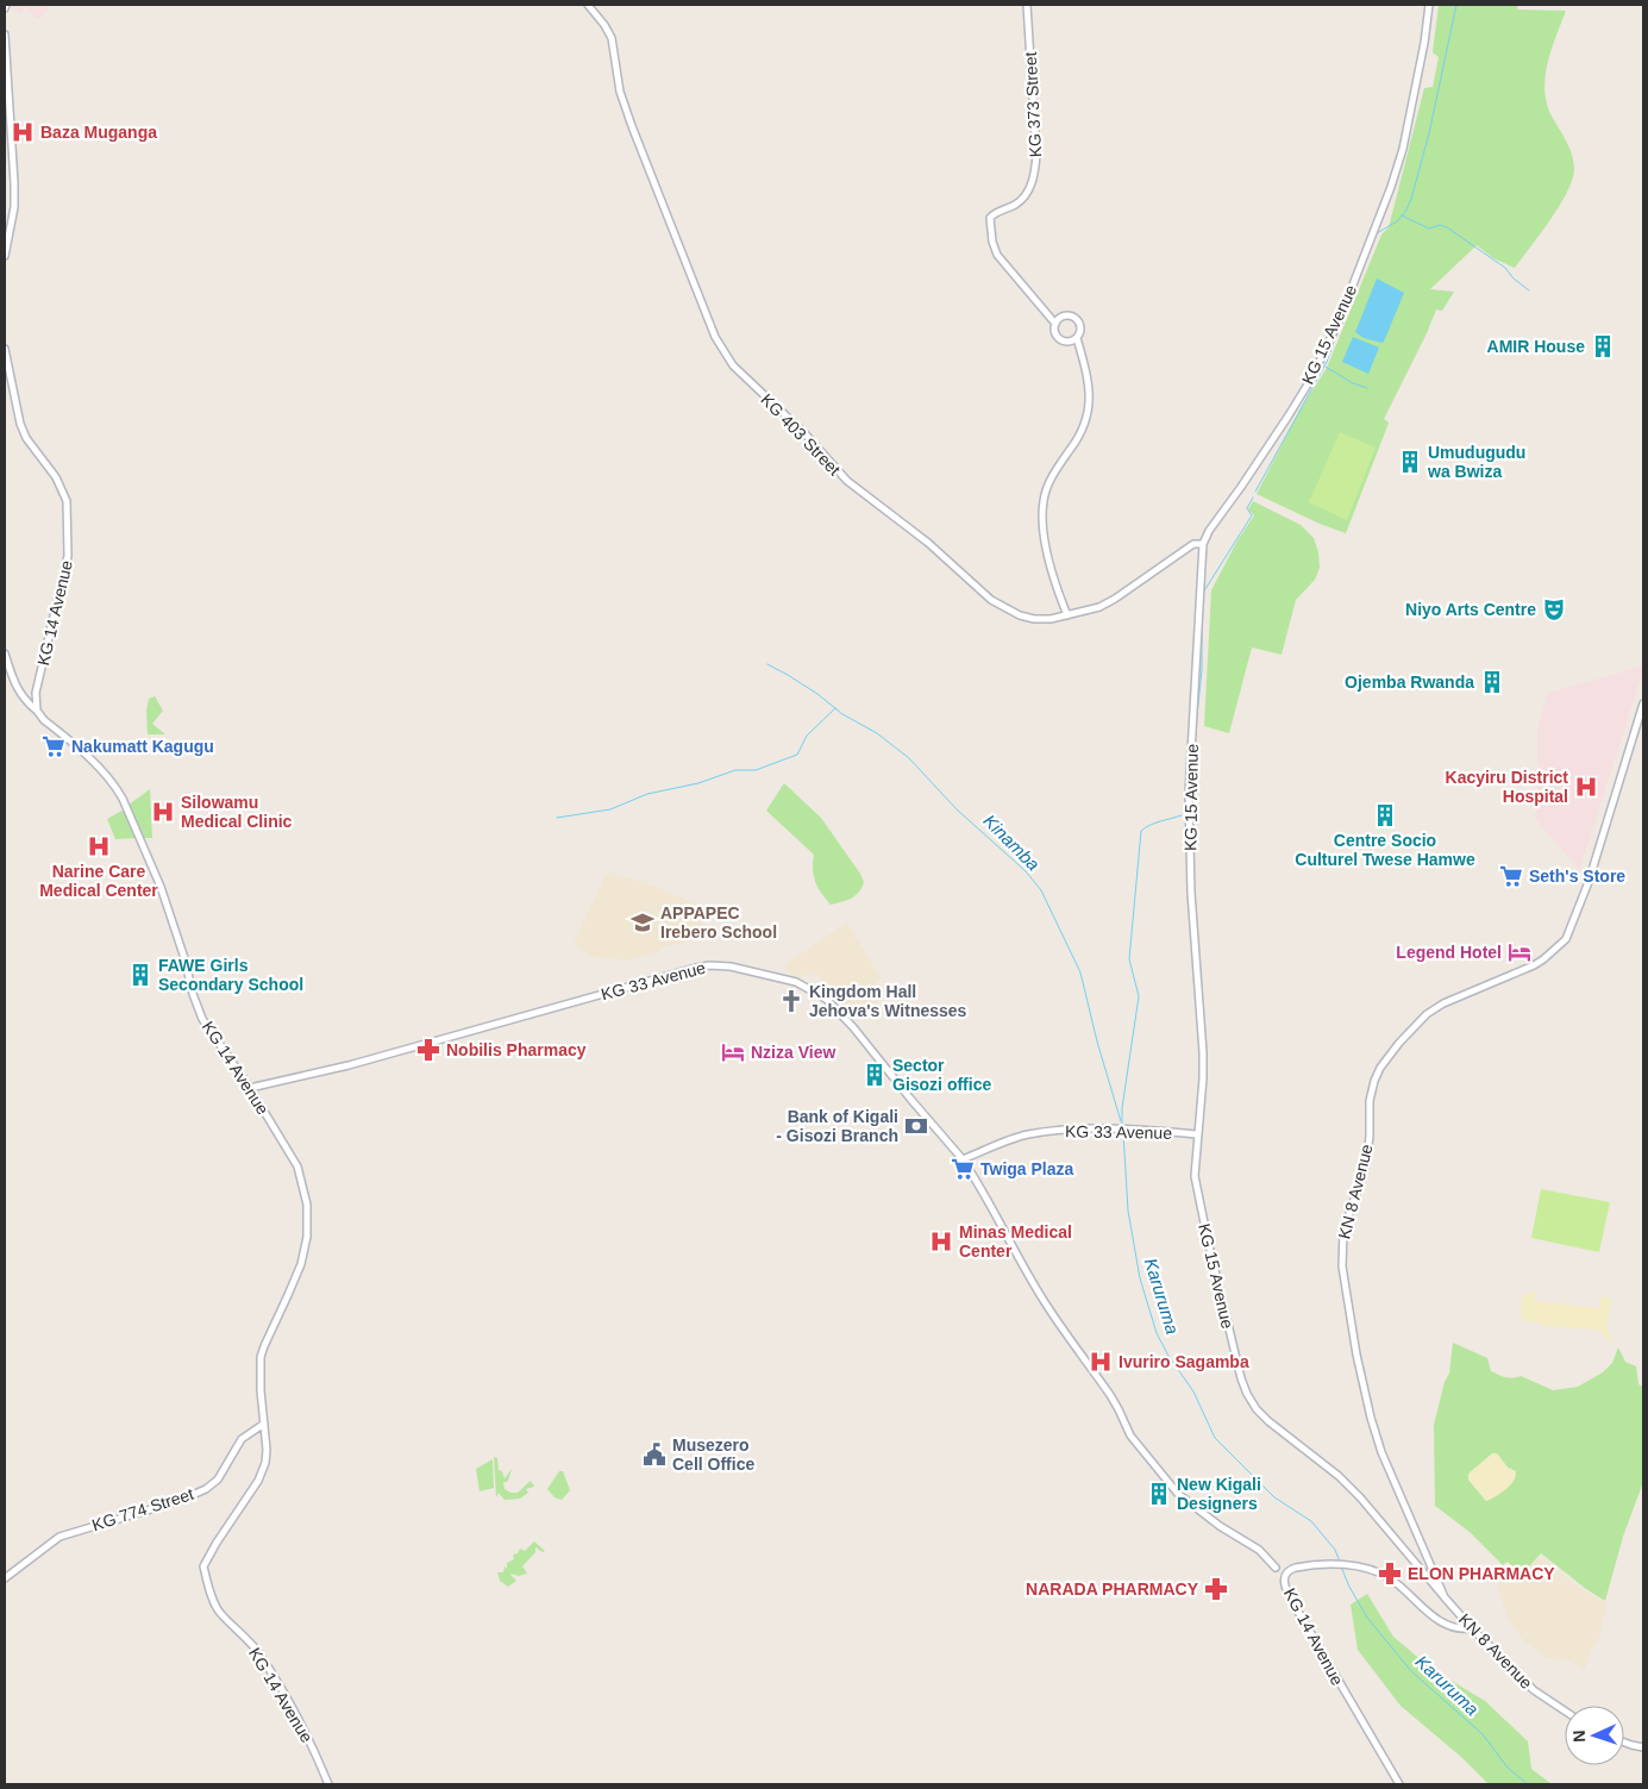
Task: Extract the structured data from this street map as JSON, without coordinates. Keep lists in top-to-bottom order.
{
  "streets": {
    "main road": [
      "KG 373 Street",
      "KG 15 Avenue",
      "KG 403 Street",
      "KG 14 Avenue",
      "KG 33 Avenue",
      "KN 8 Avenue",
      "KG 774 Street"
    ]
  },
  "crossings": [
    ["KG 15 Avenue", "KG 403 Street"],
    ["KG 15 Avenue", "KG 33 Avenue"],
    ["KG 15 Avenue", "KN 8 Avenue"],
    ["KG 14 Avenue", "KG 33 Avenue"],
    ["KG 14 Avenue", "KN 8 Avenue"],
    ["KG 14 Avenue", "KG 774 Street"]
  ],
  "water": ["Kinamba", "Karuruma"],
  "places": {
    "hospital": [
      "Baza Muganga",
      "Kacyiru District Hospital",
      "Silowamu Medical Clinic",
      "Narine Care Medical Center",
      "Minas Medical Center",
      "Ivuriro Sagamba"
    ],
    "building": [
      "AMIR House",
      "Umudugudu wa Bwiza",
      "Ojemba Rwanda",
      "Centre Socio Culturel Twese Hamwe",
      "FAWE Girls Secondary School",
      "Sector Gisozi office",
      "New Kigali Designers"
    ],
    "theatre": ["Niyo Arts Centre"],
    "supermarket": ["Nakumatt Kagugu", "Seth's Store", "Twiga Plaza"],
    "school or university": ["APPAPEC Irebero School"],
    "hotel": ["Legend Hotel", "Nziza View"],
    "church": ["Kingdom Hall Jehova's Witnesses"],
    "pharmacy": ["Nobilis Pharmacy", "ELON PHARMACY", "NARADA PHARMACY"],
    "bank": ["Bank of Kigali - Gisozi Branch"],
    "public building": ["Musezero Cell Office"]
  },
  "north": "left"
}
